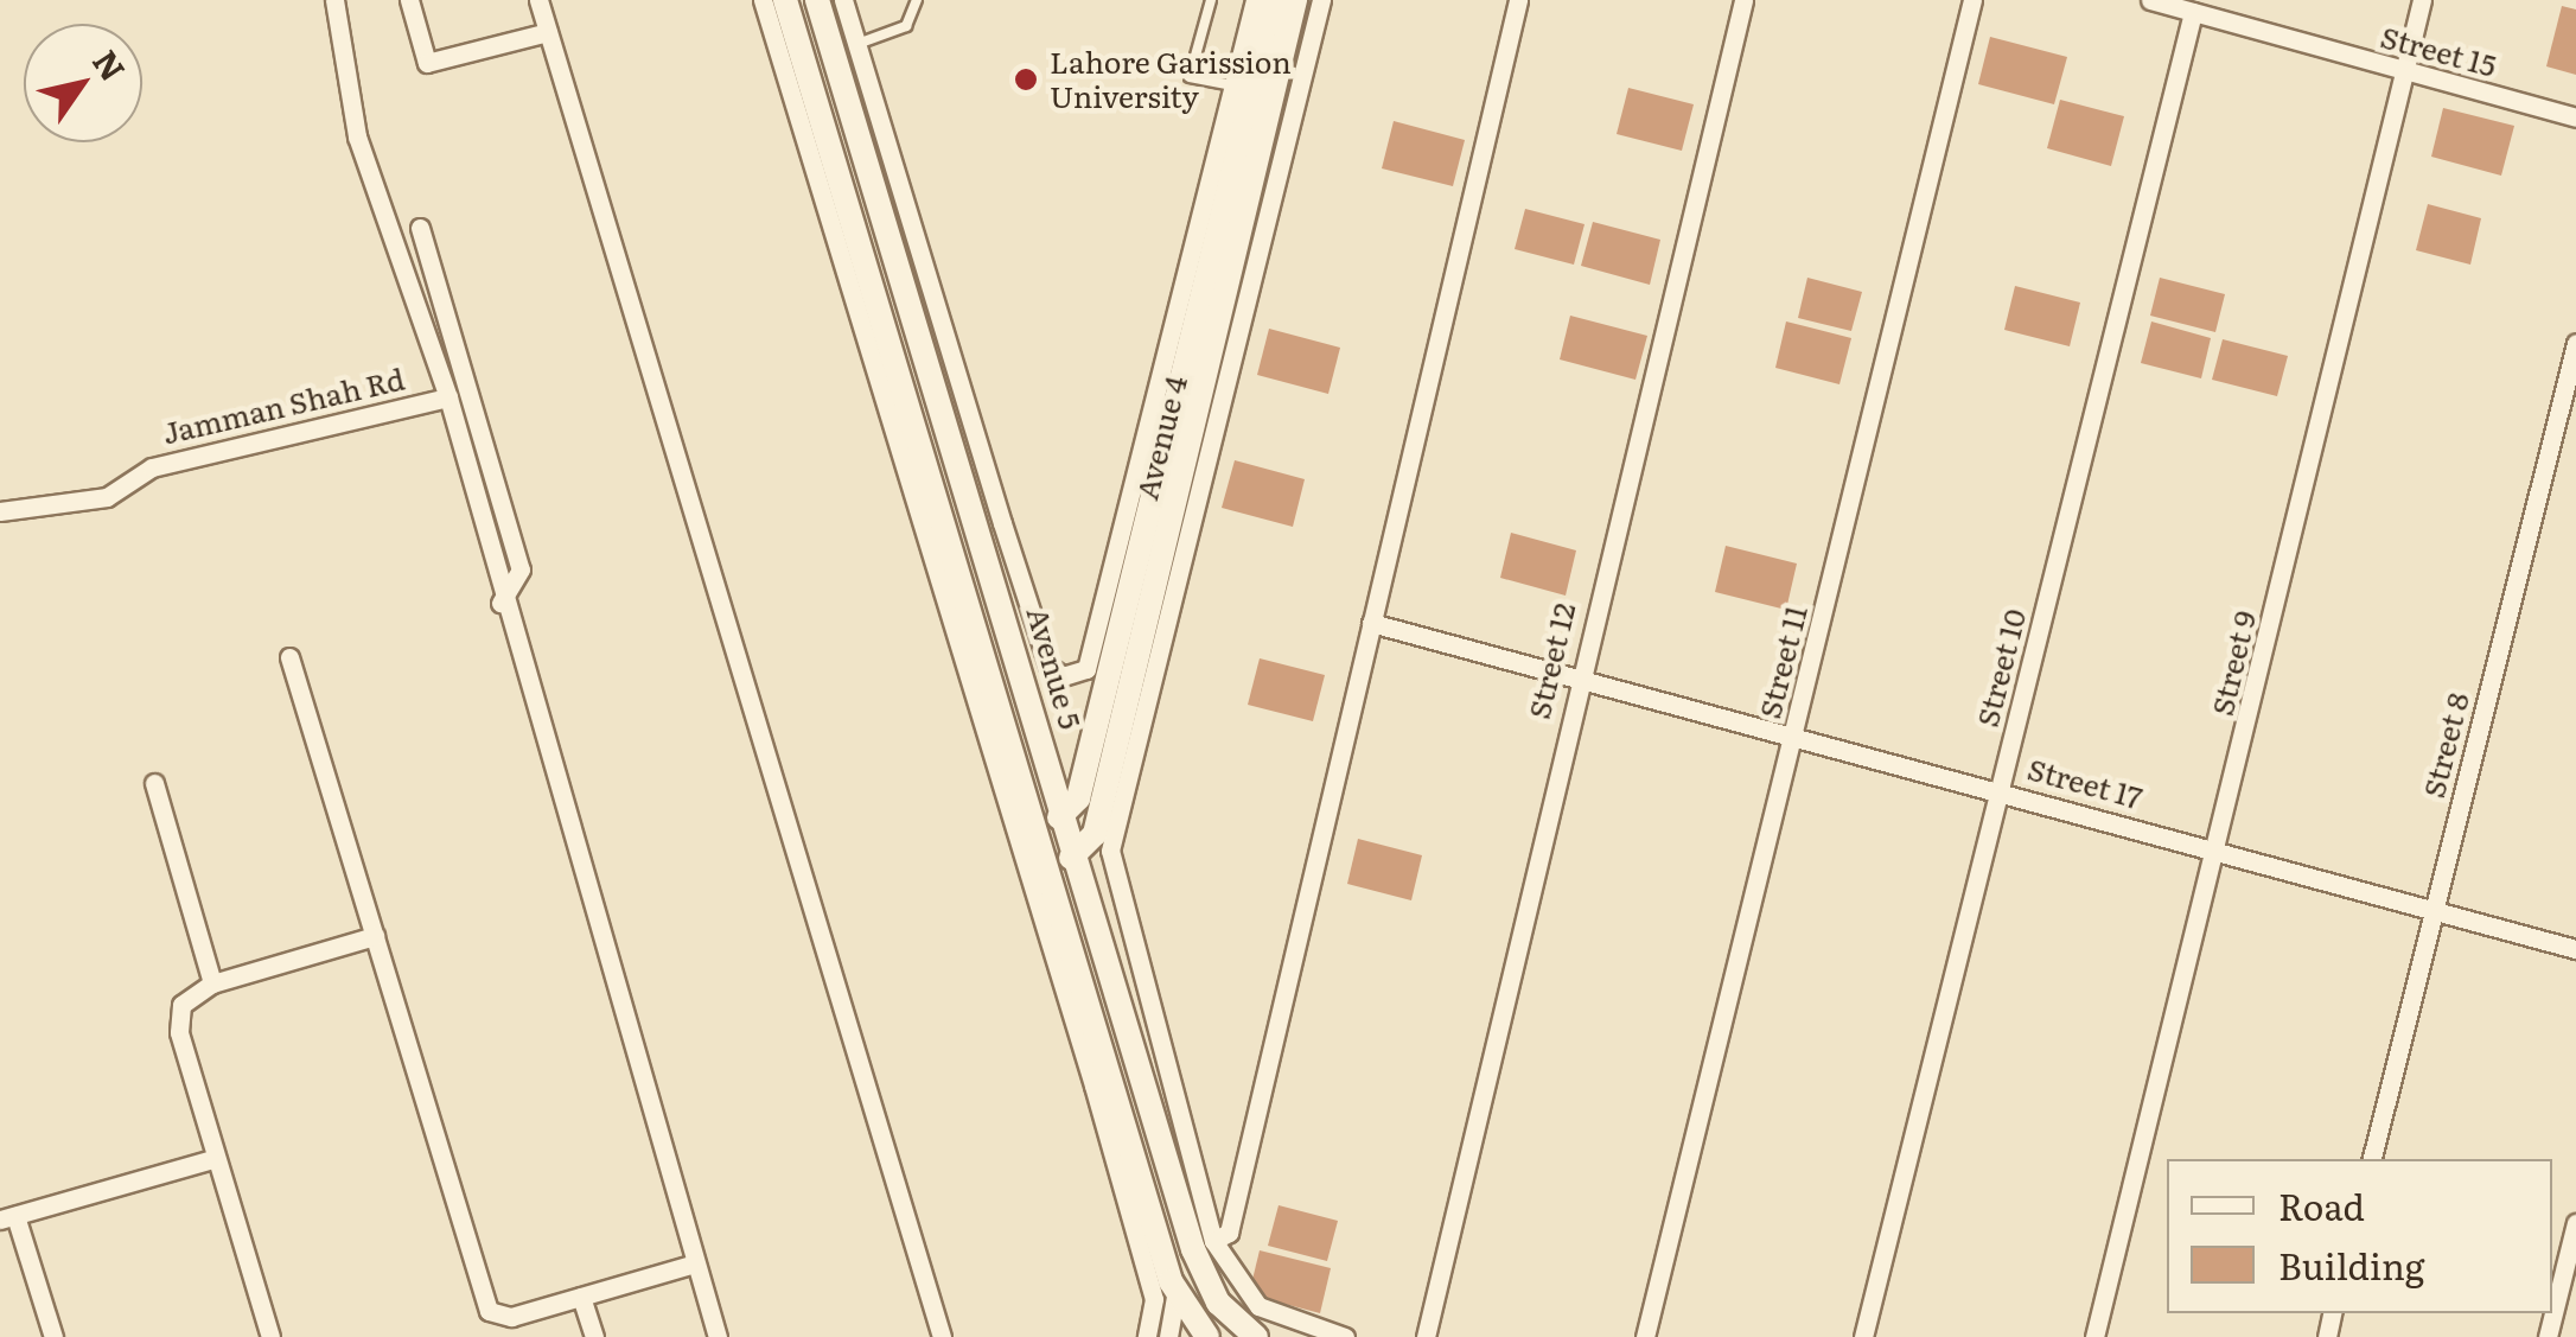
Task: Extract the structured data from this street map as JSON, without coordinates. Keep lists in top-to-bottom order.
{
  "streets": {
    "main road": ["Avenue 4", "Avenue 5"],
    "street": [
      "Street 15",
      "Jamman Shah Rd",
      "Street 12",
      "Street 11",
      "Street 9",
      "Street 10",
      "Street 8",
      "Street 17"
    ]
  },
  "crossings": [
    ["Street 15", "Street 9"],
    ["Street 15", "Street 10"],
    ["Avenue 4", "Avenue 5"],
    ["Street 12", "Street 17"],
    ["Street 11", "Street 17"],
    ["Street 9", "Street 17"],
    ["Street 10", "Street 17"],
    ["Street 8", "Street 17"]
  ],
  "places": ["Lahore Garission University"],
  "legend": ["Road", "Building"],
  "north": "top right"
}
